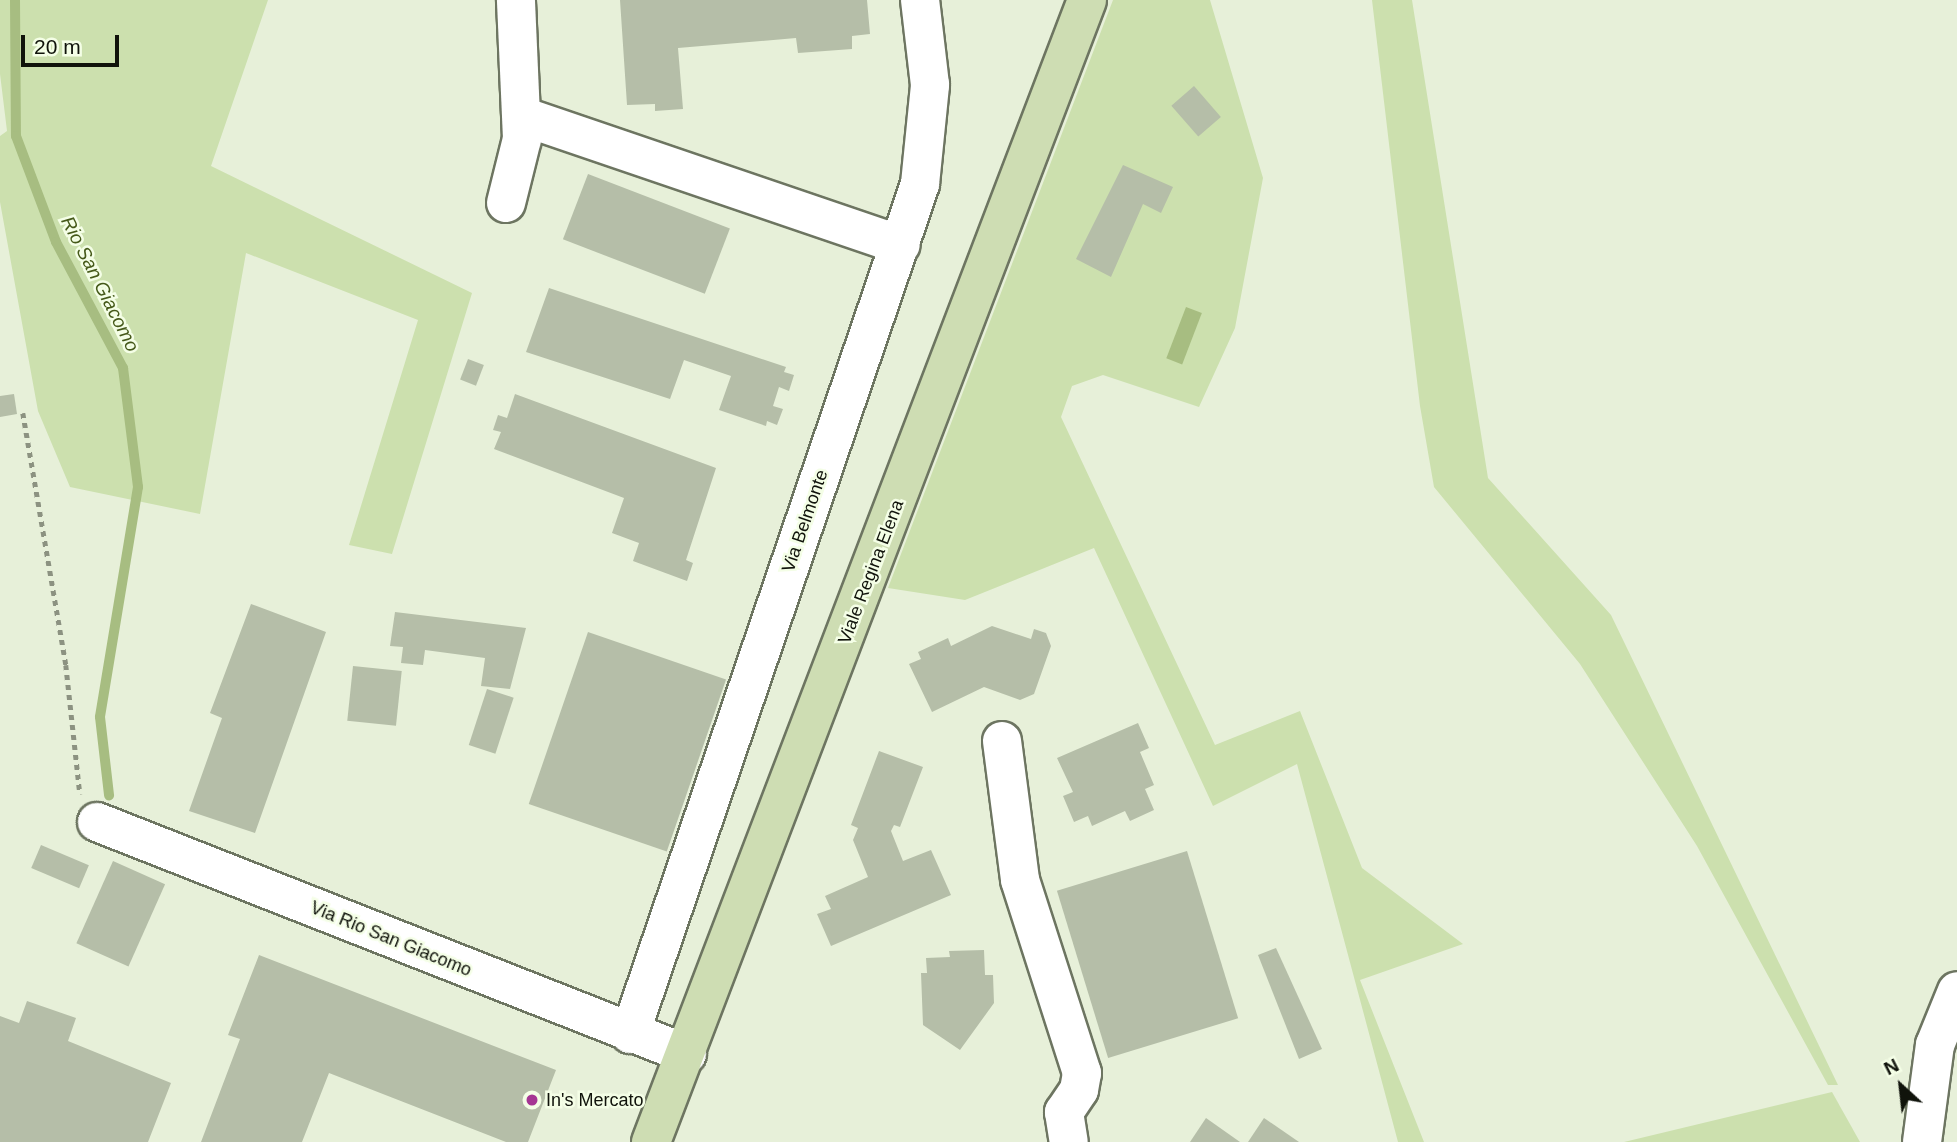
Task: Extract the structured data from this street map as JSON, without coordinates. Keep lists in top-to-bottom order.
{
  "streets": {
    "main road": ["Viale Regina Elena"],
    "street": ["Via Belmonte", "Via Rio San Giacomo"]
  },
  "crossings": [
    ["Via Belmonte", "Via Rio San Giacomo"],
    ["Viale Regina Elena", "Via Rio San Giacomo"]
  ],
  "water": ["Rio San Giacomo"],
  "places": ["In's Mercato"],
  "scale_bar": "20 m",
  "north": "top left"
}
